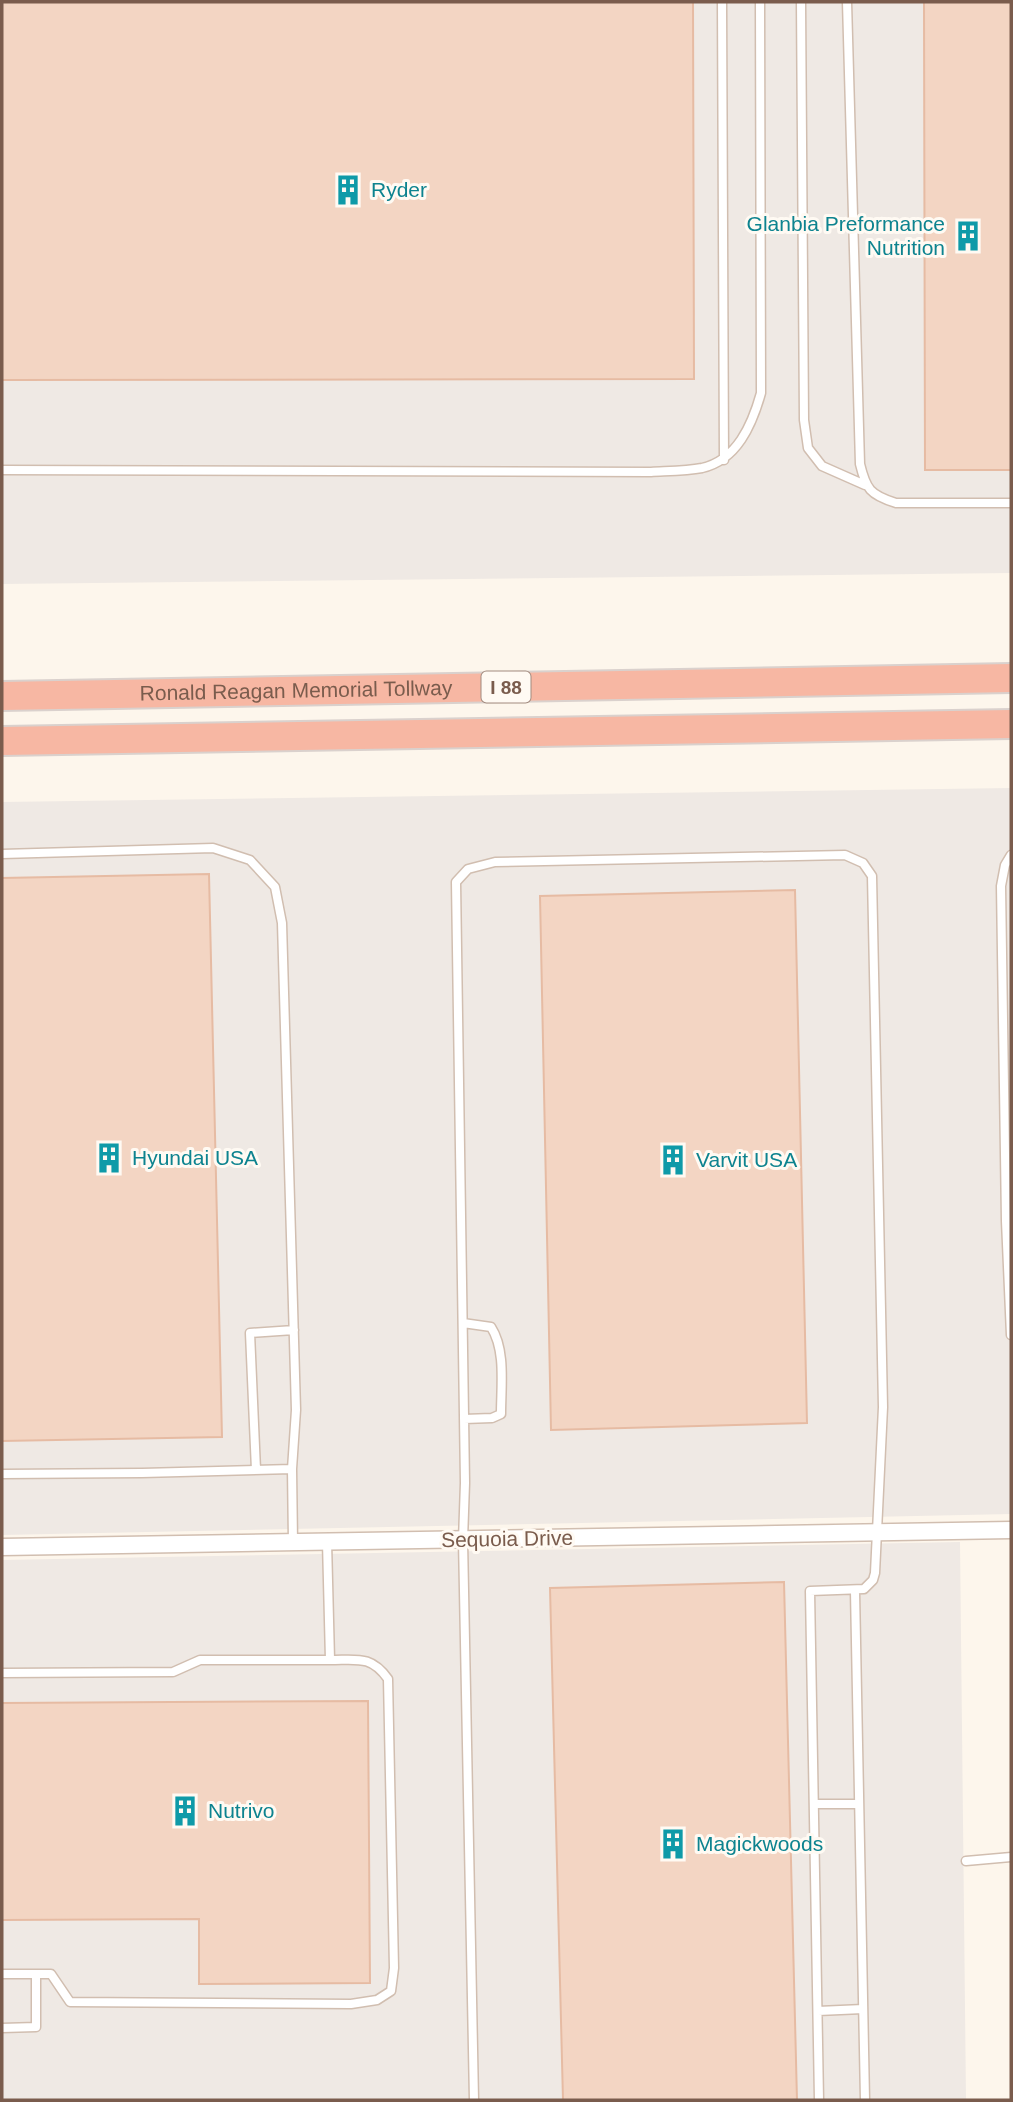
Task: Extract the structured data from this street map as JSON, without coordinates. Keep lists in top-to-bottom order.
{
  "streets": {
    "highway": ["I 88", "Ronald Reagan Memorial Tollway"],
    "street": ["Sequoia Drive"]
  },
  "places": {
    "building": [
      "Ryder",
      "Glanbia Preformance Nutrition",
      "Hyundai USA",
      "Varvit USA",
      "Nutrivo",
      "Magickwoods"
    ]
  }
}
